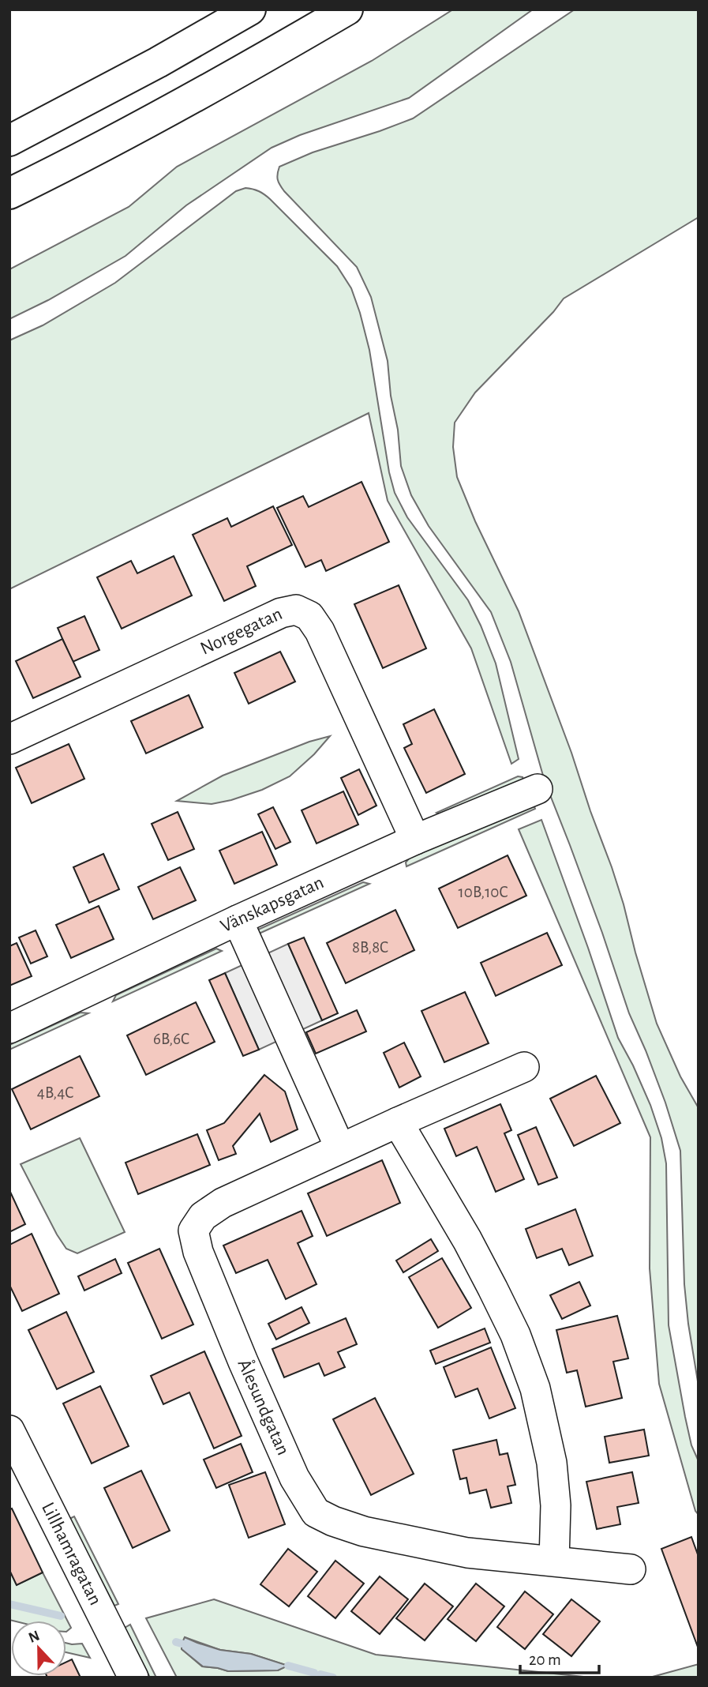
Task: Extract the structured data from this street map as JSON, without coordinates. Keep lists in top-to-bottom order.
{
  "streets": {
    "street": [
      "Norgegatan",
      "Vänskapsgatan",
      "Ålesundgatan",
      "Lillhamragatan"
    ]
  },
  "crossings": [
    ["Norgegatan", "Vänskapsgatan"]
  ],
  "house_numbers": [
    "10B,10C",
    "8B,8C",
    "6B,6C",
    "4B,4C"
  ],
  "scale_bar": "20 m",
  "north": "top"
}
